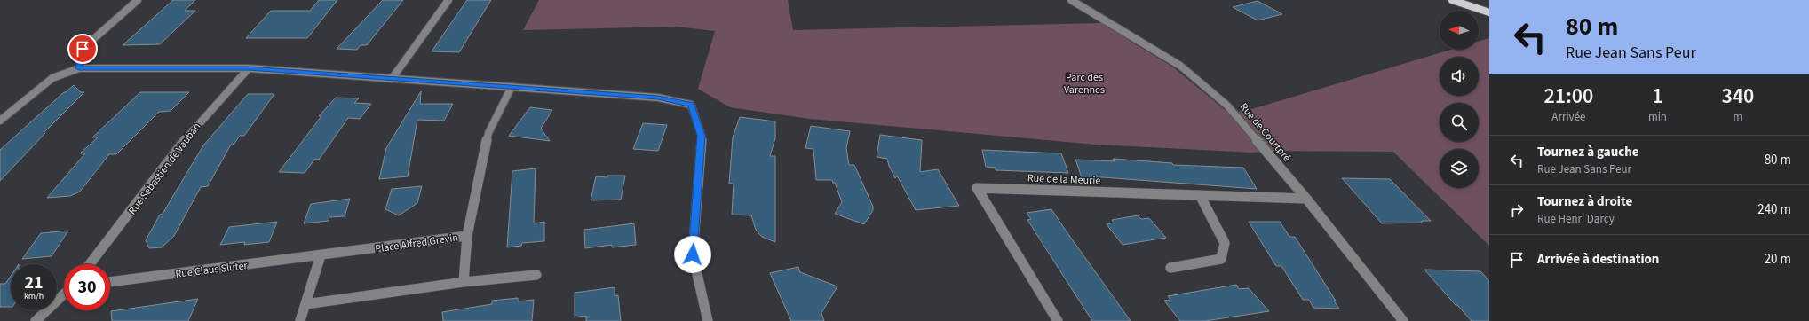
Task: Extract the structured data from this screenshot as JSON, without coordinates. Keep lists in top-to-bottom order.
{
  "streets": {
    "street": [
      "Rue de Courtpré",
      "Rue Sebastien de Vauban",
      "Rue de la Meurie",
      "Place Alfred Grevin",
      "Rue Claus Sluter"
    ]
  },
  "crossings": [
    ["Rue de Courtpré", "Rue de la Meurie"],
    ["Place Alfred Grevin", "Rue Claus Sluter"]
  ],
  "parks": ["Parc des Varennes"],
  "north": "left",
  "page": {
    "turn": ["80 m", "Rue Jean Sans Peur"],
    "eta": [
      "21:00",
      "Arrivée",
      "1",
      "min",
      "340",
      "m"
    ],
    "list": [
      {
        "name": "Tournez à gauche",
        "note": "Rue Jean Sans Peur",
        "value": "80 m"
      },
      {
        "name": "Tournez à droite",
        "note": "Rue Henri Darcy",
        "value": "240 m"
      },
      {
        "name": "Arrivée à destination",
        "value": "20 m"
      }
    ],
    "speed": "21 km/h",
    "limit": "30"
  }
}
